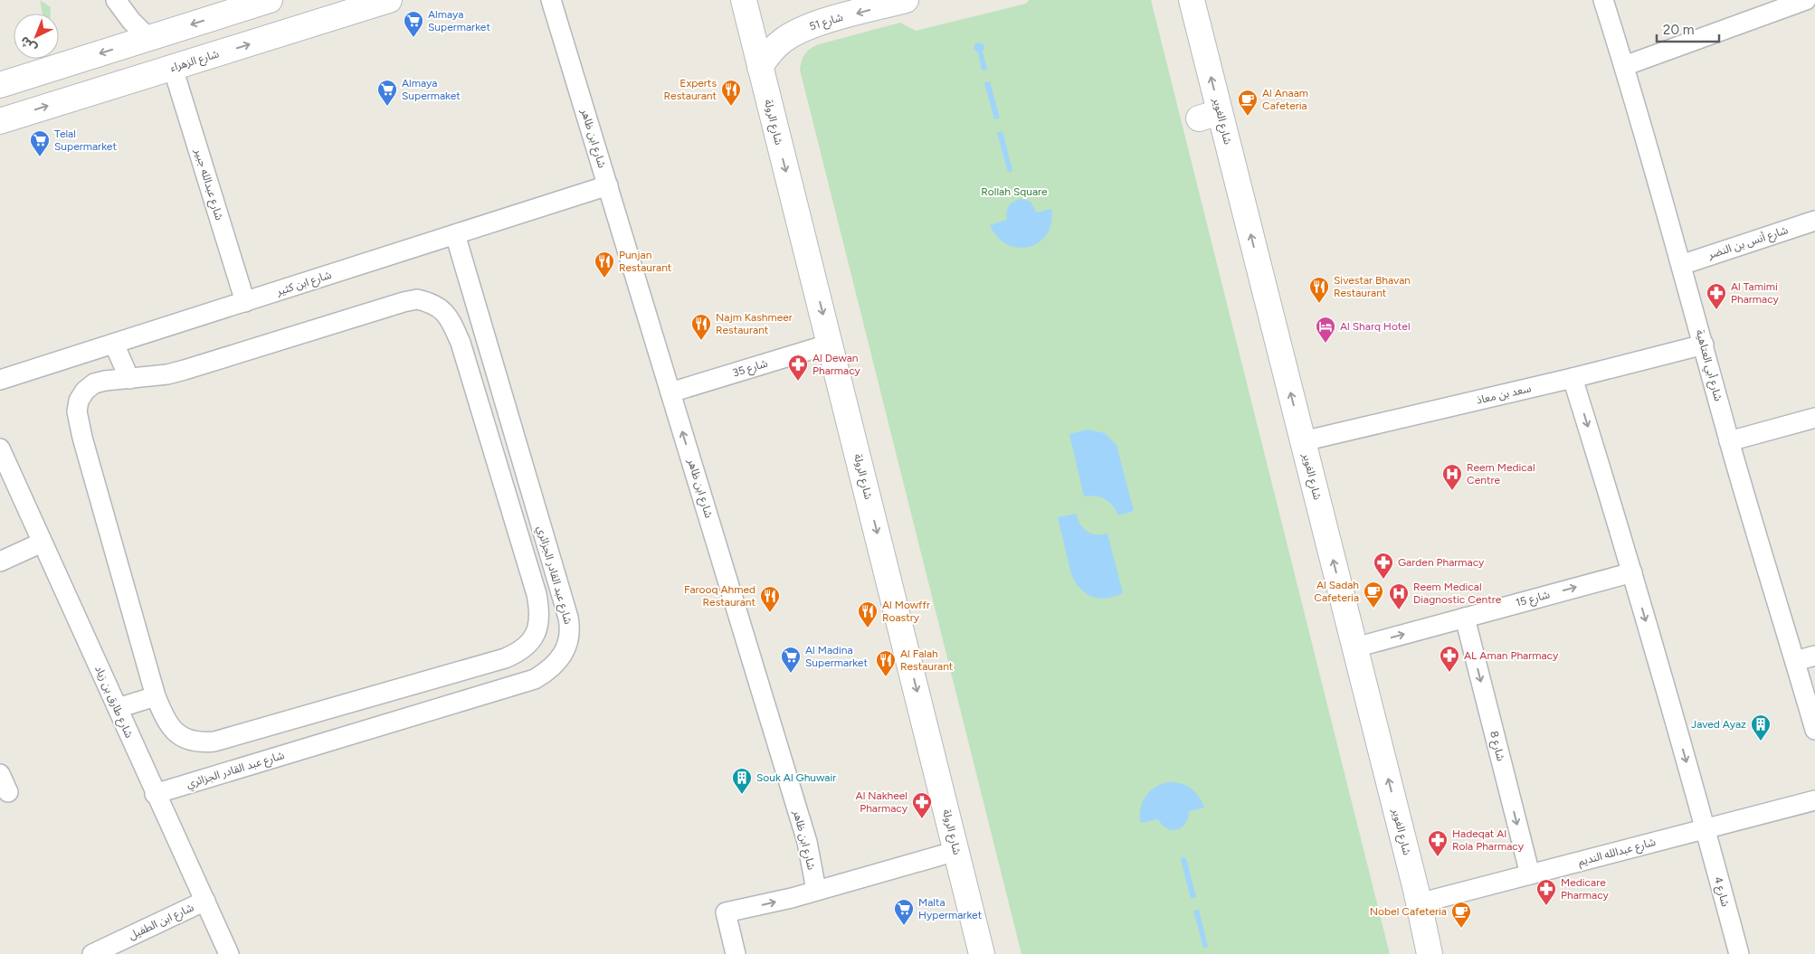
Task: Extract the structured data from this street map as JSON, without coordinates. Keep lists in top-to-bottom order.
{
  "streets": {
    "street": [
      "شارع 51",
      "شارع الزهراء",
      "شارع الغوير",
      "شارع الرولة",
      "شارع ابن ظاهر",
      "شارع عبدالله جبير",
      "شارع أنس بن النضر",
      "شارع ابن كثير",
      "شارع أبي العتاهية",
      "شارع 35",
      "سعد بن معاذ",
      "شارع عبد القادر الجزائري",
      "شارع 15",
      "شارع طارق بن زياد",
      "شارع 8",
      "شارع عبدالله النديم",
      "شارع 4",
      "شارع ابن الطفيل"
    ]
  },
  "crossings": [
    ["شارع 51", "شارع الرولة"],
    ["شارع الزهراء", "شارع عبدالله جبير"],
    ["شارع الغوير", "سعد بن معاذ"],
    ["شارع الغوير", "شارع 15"],
    ["شارع الغوير", "شارع عبدالله النديم"],
    ["شارع الرولة", "شارع 35"],
    ["شارع ابن ظاهر", "شارع ابن كثير"],
    ["شارع ابن ظاهر", "شارع 35"],
    ["شارع عبدالله جبير", "شارع ابن كثير"],
    ["شارع أنس بن النضر", "شارع أبي العتاهية"],
    ["شارع ابن كثير", "شارع عبد القادر الجزائري"],
    ["شارع أبي العتاهية", "سعد بن معاذ"],
    ["سعد بن معاذ", "شارع 4"],
    ["شارع عبد القادر الجزائري", "شارع طارق بن زياد"],
    ["شارع 15", "شارع 8"],
    ["شارع 15", "شارع 4"],
    ["شارع طارق بن زياد", "شارع ابن الطفيل"],
    ["شارع 8", "شارع عبدالله النديم"],
    ["شارع عبدالله النديم", "شارع 4"]
  ],
  "one_way": [
    "شارع 51",
    "شارع الغوير",
    "شارع الرولة",
    "شارع ابن ظاهر",
    "شارع 15",
    "شارع 8",
    "شارع 4"
  ],
  "parks": ["Rollah Square"],
  "places": {
    "supermarket": [
      "Almaya Supermarket",
      "Almaya Supermaket",
      "Telal Supermarket",
      "Al Madina Supermarket",
      "Malta Hypermarket"
    ],
    "restaurant": [
      "Experts Restaurant",
      "Punjan Restaurant",
      "Sivestar Bhavan Restaurant",
      "Najm Kashmeer Restaurant",
      "Farooq Ahmed Restaurant",
      "Al Mowffr Roastry",
      "Al Falah Restaurant"
    ],
    "cafe": ["Al Anaam Cafeteria", "Al Sadah Cafeteria", "Nobel Cafeteria"],
    "pharmacy": [
      "Al Tamimi Pharmacy",
      "Al Dewan Pharmacy",
      "Garden Pharmacy",
      "AL Aman Pharmacy",
      "Al Nakheel Pharmacy",
      "Hadeqat Al Rola Pharmacy",
      "Medicare Pharmacy"
    ],
    "hotel": ["Al Sharq Hotel"],
    "hospital": ["Reem Medical Centre", "Reem Medical Diagnostic Centre"],
    "building": ["Javed Ayaz", "Souk Al Ghuwair"]
  },
  "scale_bar": "20 m",
  "north": "bottom left"
}
